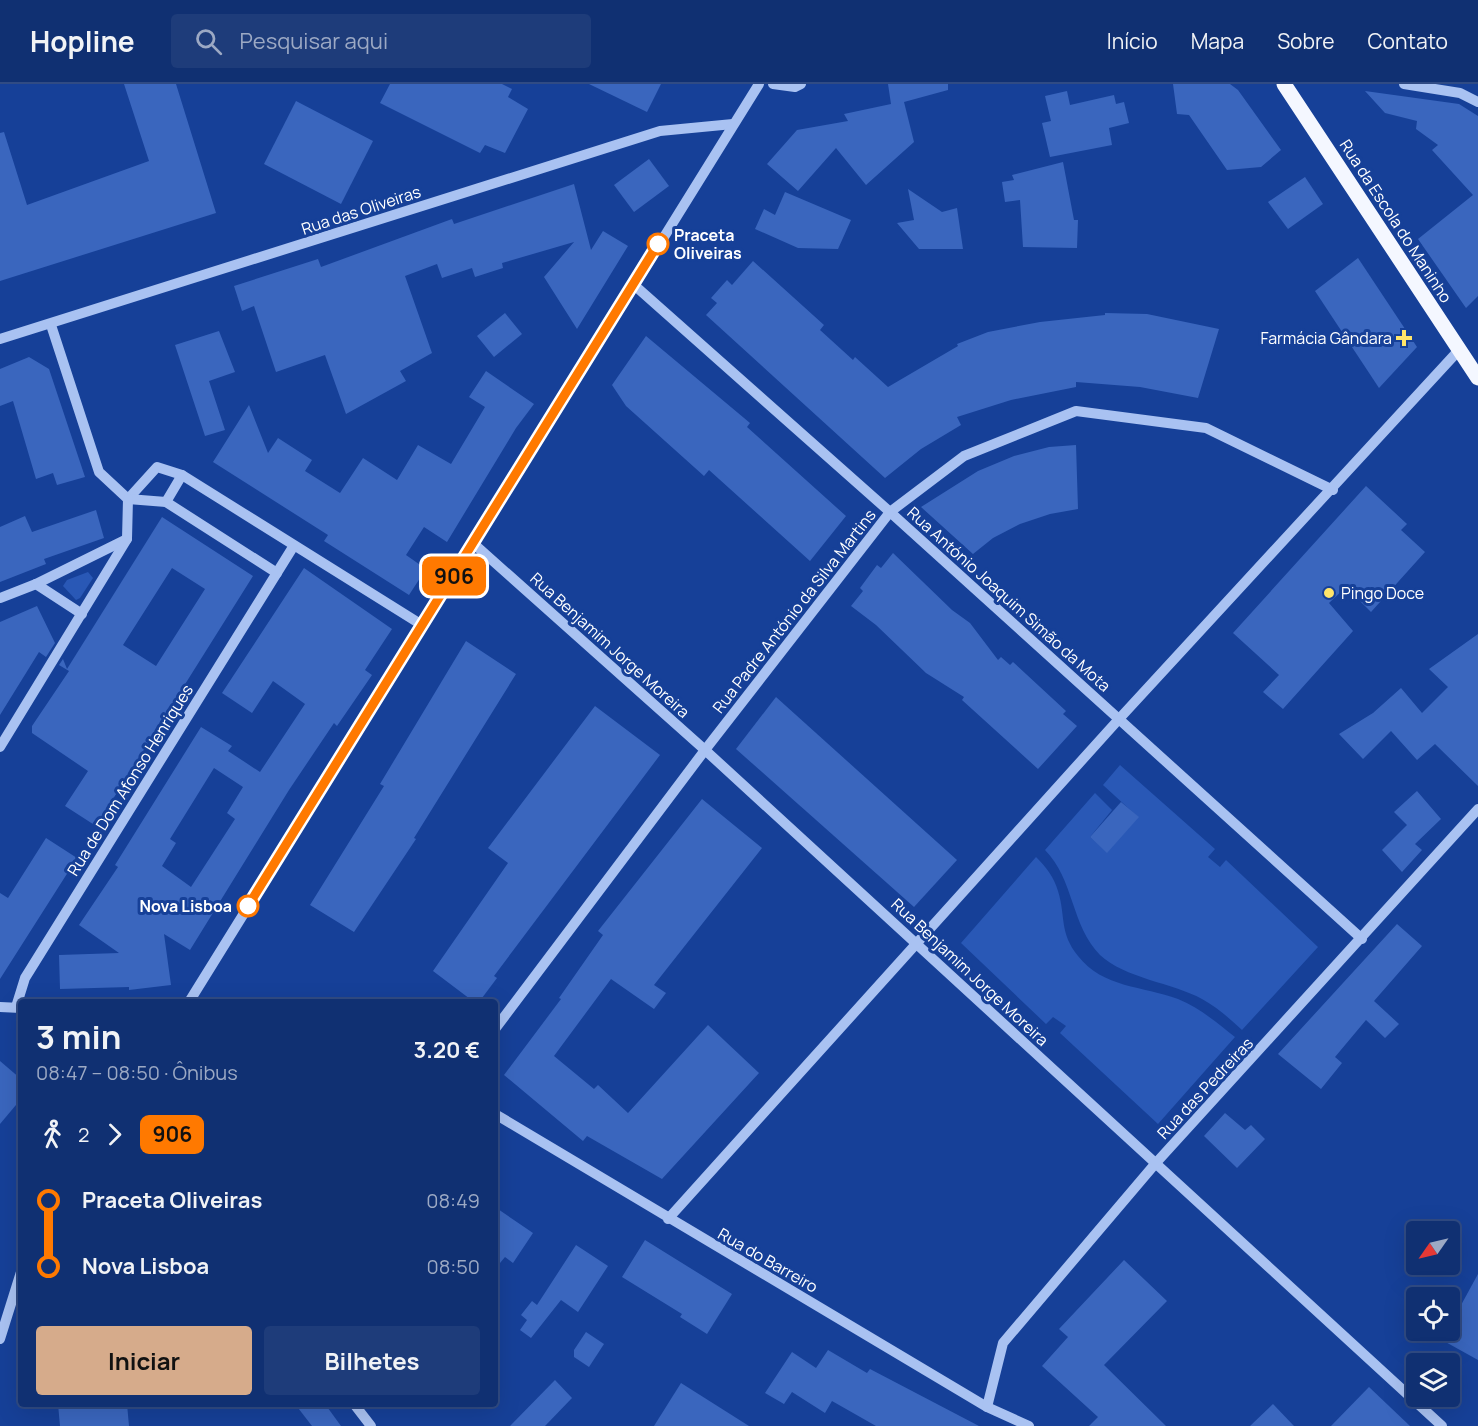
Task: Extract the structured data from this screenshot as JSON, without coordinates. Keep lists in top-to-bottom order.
{
  "streets": {
    "main road": ["Rua da Escola do Maninho"],
    "street": [
      "Rua das Oliveiras",
      "Rua António Joaquim Simão da Mota",
      "Rua Padre António da Silva Martins",
      "Rua Benjamim Jorge Moreira",
      "Rua de Dom Afonso Henriques",
      "Rua das Pedreiras",
      "Rua do Barreiro"
    ]
  },
  "crossings": [
    ["Rua António Joaquim Simão da Mota", "Rua Padre António da Silva Martins"],
    ["Rua António Joaquim Simão da Mota", "Rua das Pedreiras"],
    ["Rua Padre António da Silva Martins", "Rua Benjamim Jorge Moreira"],
    ["Rua Benjamim Jorge Moreira", "Rua das Pedreiras"],
    ["Rua das Pedreiras", "Rua do Barreiro"]
  ],
  "places": {
    "other": ["Praceta Oliveiras", "Pingo Doce", "Nova Lisboa"],
    "health": ["Farmácia Gândara"]
  },
  "lines": ["bus line 906"],
  "north": "bottom left",
  "page": {
    "header": "Hopline",
    "search": "Pesquisar aqui",
    "nav": [
      "Início",
      "Mapa",
      "Sobre",
      "Contato"
    ],
    "on_map": "906",
    "heading": ["3 min", "08:47 – 08:50 · Ônibus", "3.20 €"],
    "legs": ["2", "906"],
    "list": [
      {
        "name": "Praceta Oliveiras",
        "value": "08:49"
      },
      {
        "name": "Nova Lisboa",
        "value": "08:50"
      }
    ],
    "buttons": ["Iniciar", "Bilhetes"]
  }
}
